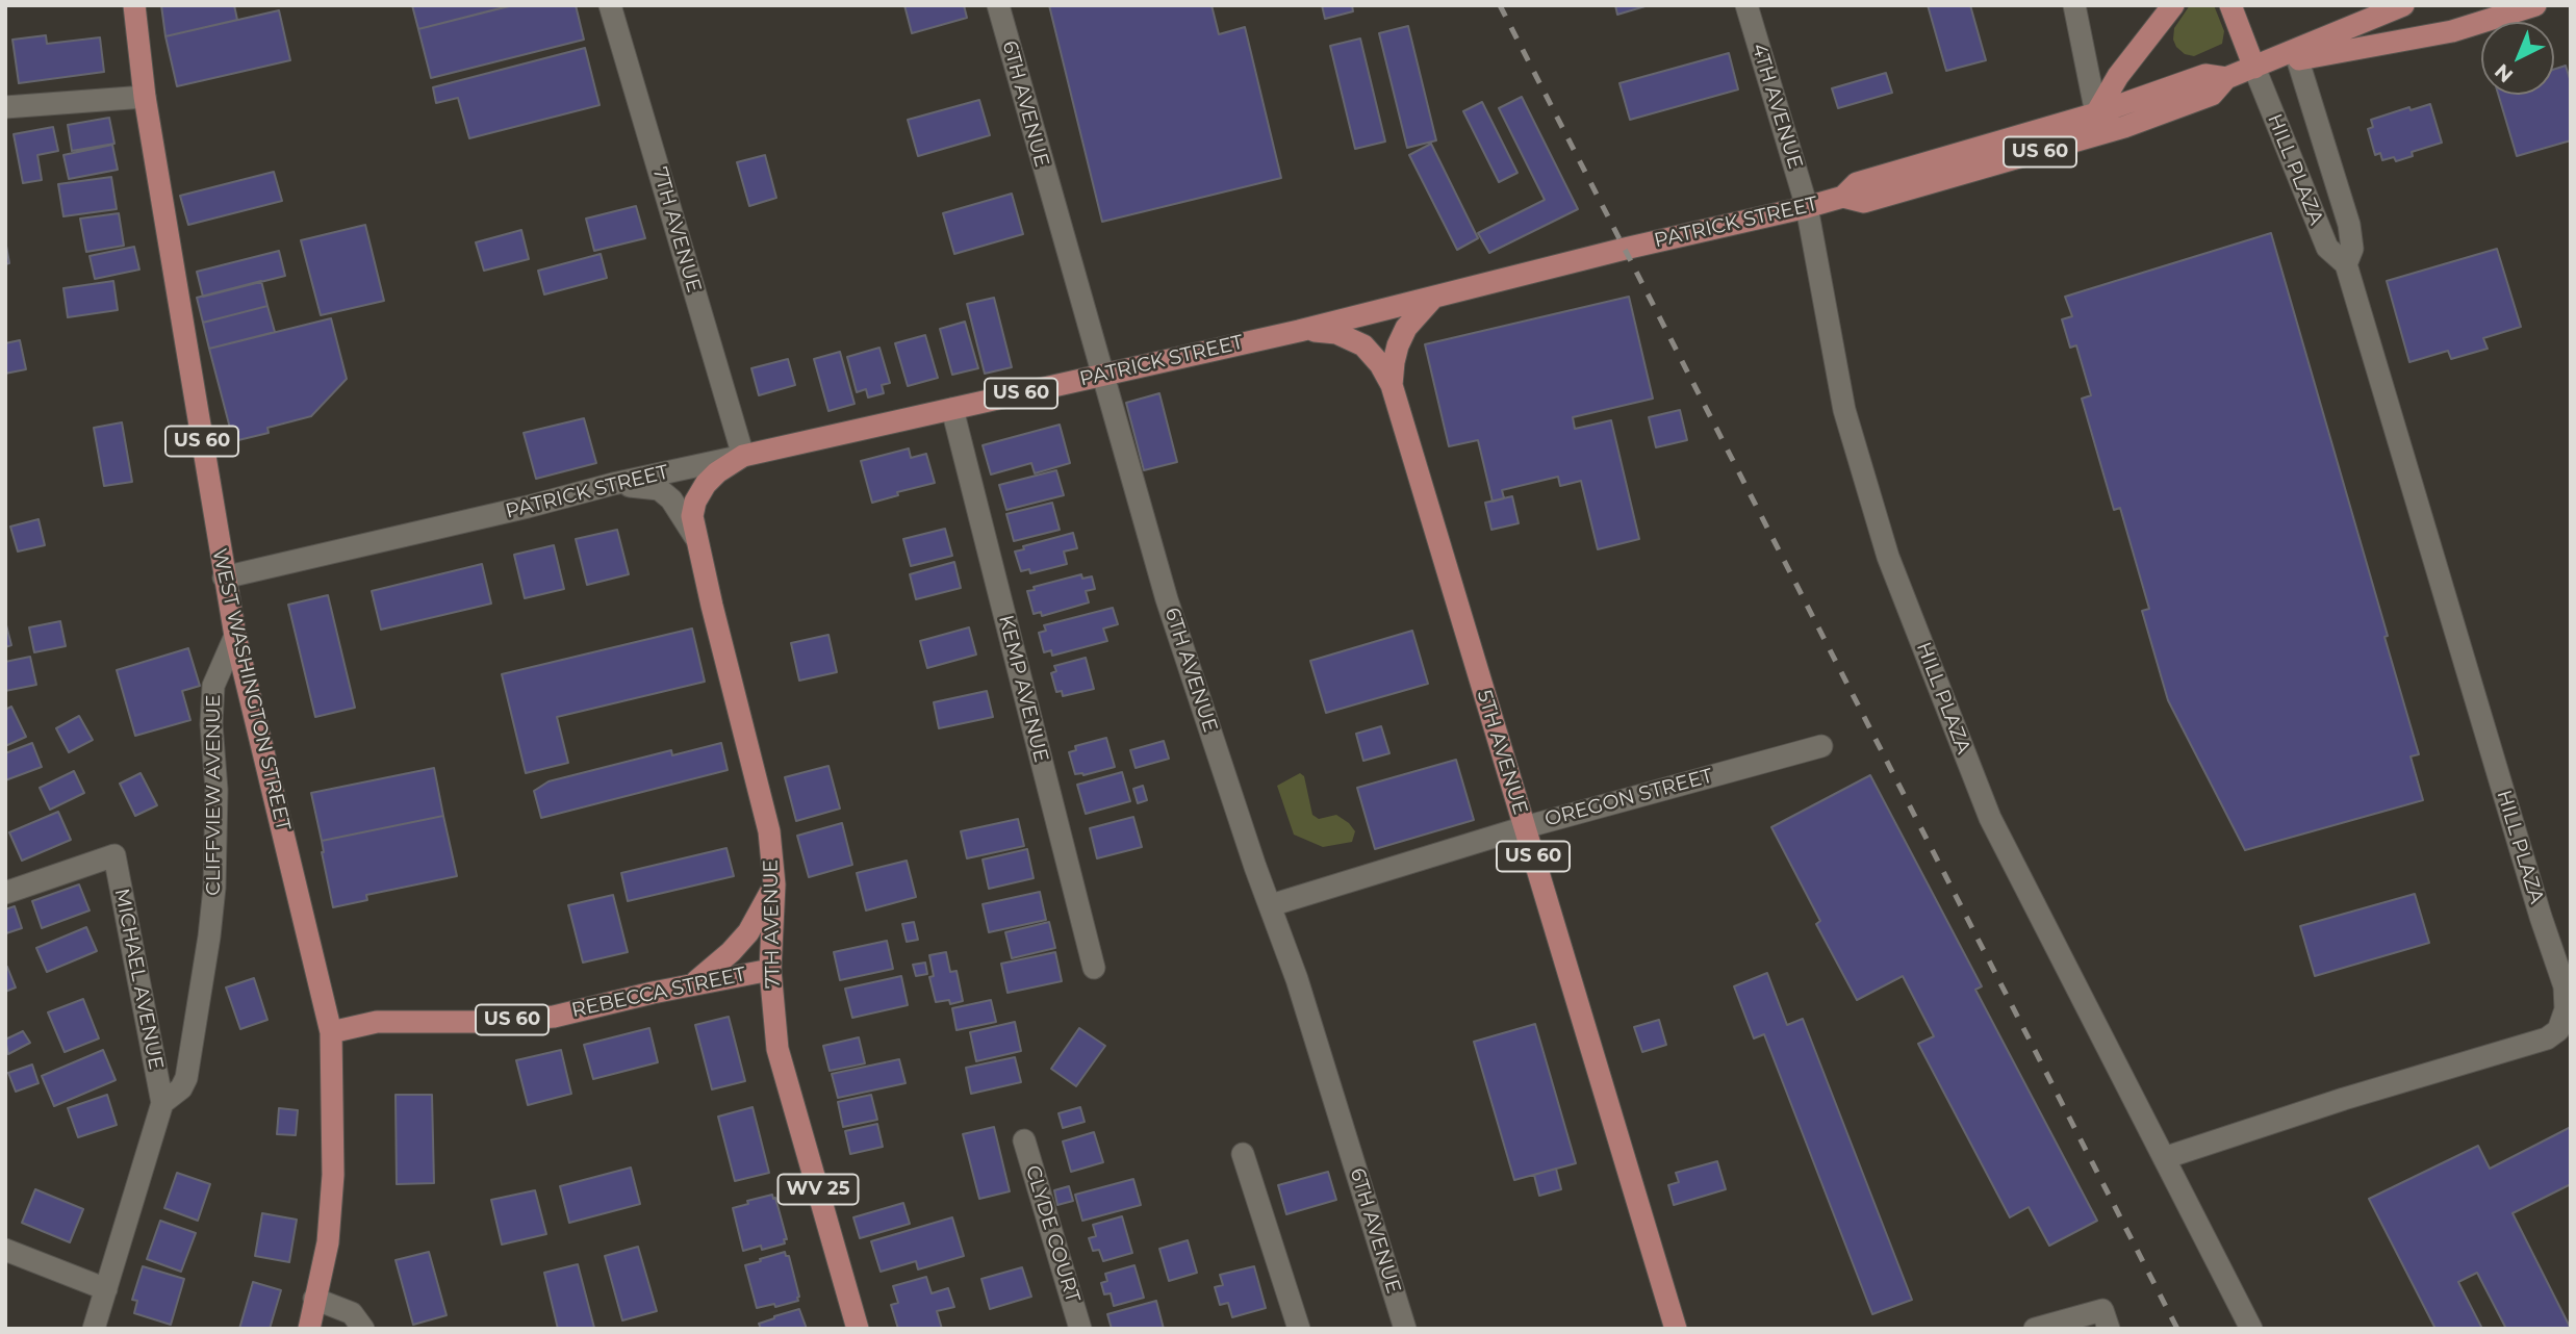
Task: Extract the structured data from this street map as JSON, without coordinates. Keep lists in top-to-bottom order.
{
  "streets": {
    "main road": [
      "US 60",
      "PATRICK STREET",
      "7TH AVENUE",
      "WEST WASHINGTON STREET",
      "5TH AVENUE",
      "REBECCA STREET",
      "WV 25"
    ],
    "street": [
      "6TH AVENUE",
      "4TH AVENUE",
      "HILL PLAZA",
      "KEMP AVENUE",
      "CLIFFVIEW AVENUE",
      "OREGON STREET",
      "MICHAEL AVENUE",
      "CLYDE COURT"
    ]
  },
  "crossings": [
    ["6TH AVENUE", "PATRICK STREET"],
    ["6TH AVENUE", "OREGON STREET"],
    ["4TH AVENUE", "HILL PLAZA"],
    ["4TH AVENUE", "PATRICK STREET"],
    ["US 60", "PATRICK STREET"],
    ["US 60", "7TH AVENUE"],
    ["US 60", "5TH AVENUE"],
    ["US 60", "REBECCA STREET"],
    ["HILL PLAZA", "PATRICK STREET"],
    ["PATRICK STREET", "7TH AVENUE"],
    ["PATRICK STREET", "KEMP AVENUE"],
    ["PATRICK STREET", "WEST WASHINGTON STREET"],
    ["7TH AVENUE", "REBECCA STREET"],
    ["WEST WASHINGTON STREET", "CLIFFVIEW AVENUE"],
    ["WEST WASHINGTON STREET", "REBECCA STREET"],
    ["5TH AVENUE", "OREGON STREET"],
    ["CLIFFVIEW AVENUE", "MICHAEL AVENUE"]
  ],
  "north": "bottom left"
}
